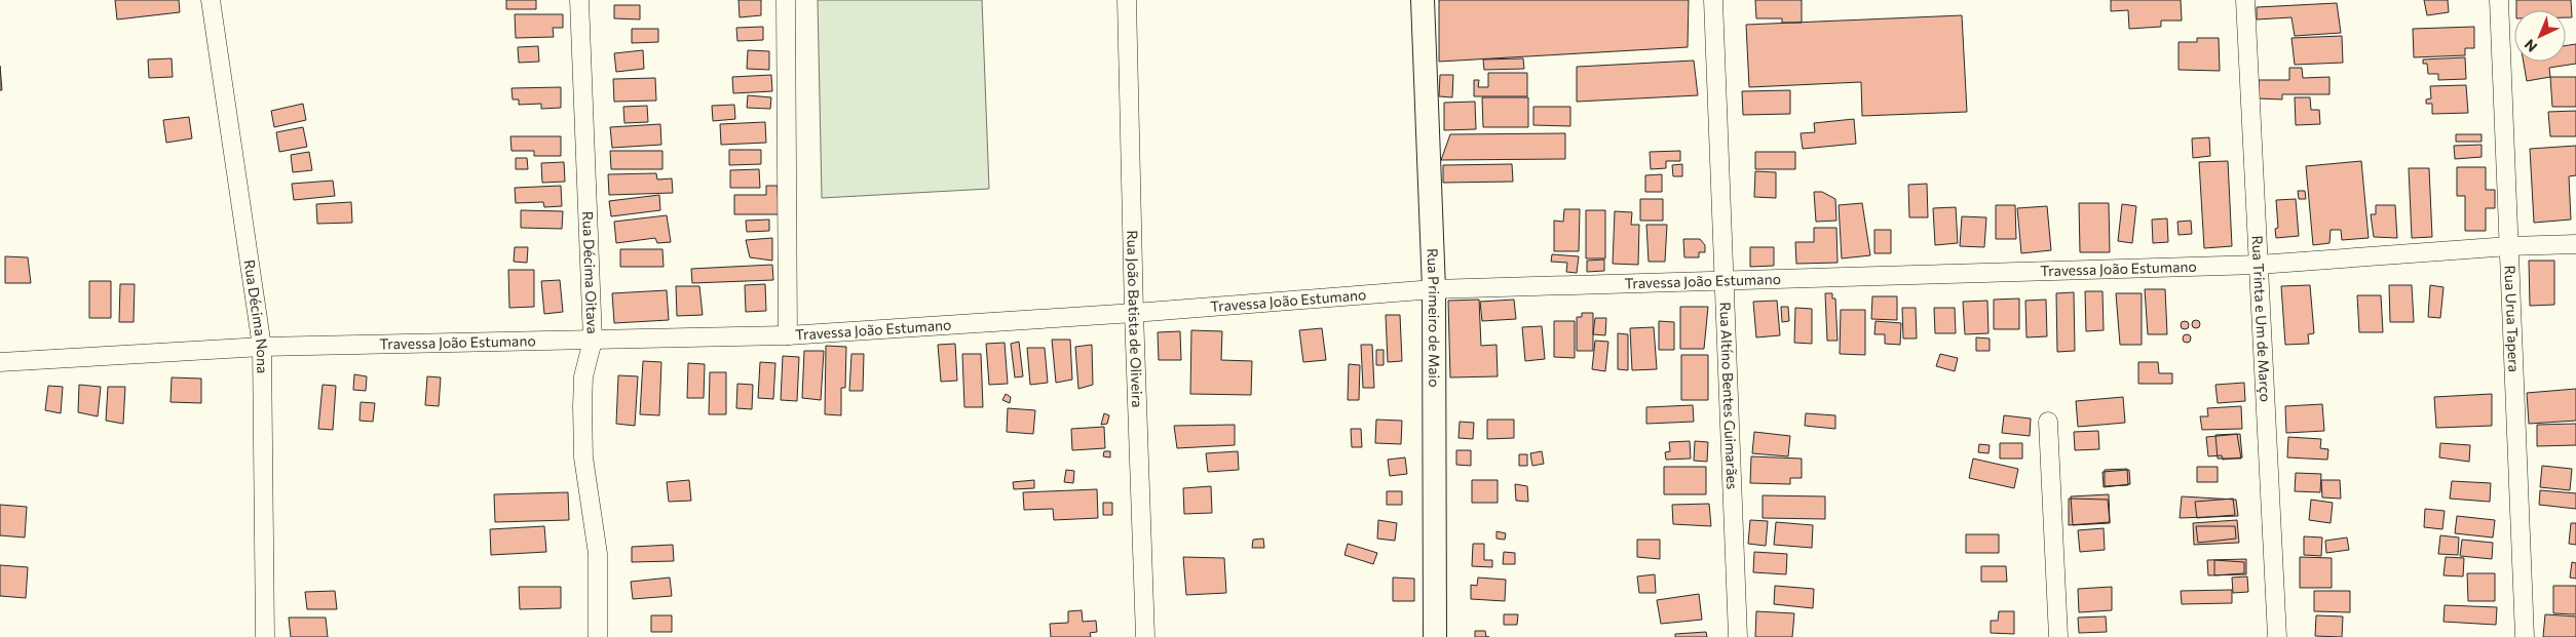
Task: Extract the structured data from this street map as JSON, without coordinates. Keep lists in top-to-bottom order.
{
  "streets": {
    "street": [
      "Travessa João Estumano",
      "Rua Décima Oitava",
      "Rua Décima Nona",
      "Rua Primeiro de Maio",
      "Rua Trinta e Um de Março",
      "Rua Urua Tapera",
      "Rua João Batista de Oliveira",
      "Rua Altíno Bentes Guimarães"
    ]
  },
  "crossings": [
    ["Travessa João Estumano", "Rua Décima Oitava"],
    ["Travessa João Estumano", "Rua Décima Nona"],
    ["Travessa João Estumano", "Rua Primeiro de Maio"],
    ["Travessa João Estumano", "Rua Trinta e Um de Março"],
    ["Travessa João Estumano", "Rua Urua Tapera"],
    ["Travessa João Estumano", "Rua João Batista de Oliveira"],
    ["Travessa João Estumano", "Rua Altíno Bentes Guimarães"]
  ],
  "north": "bottom left"
}
